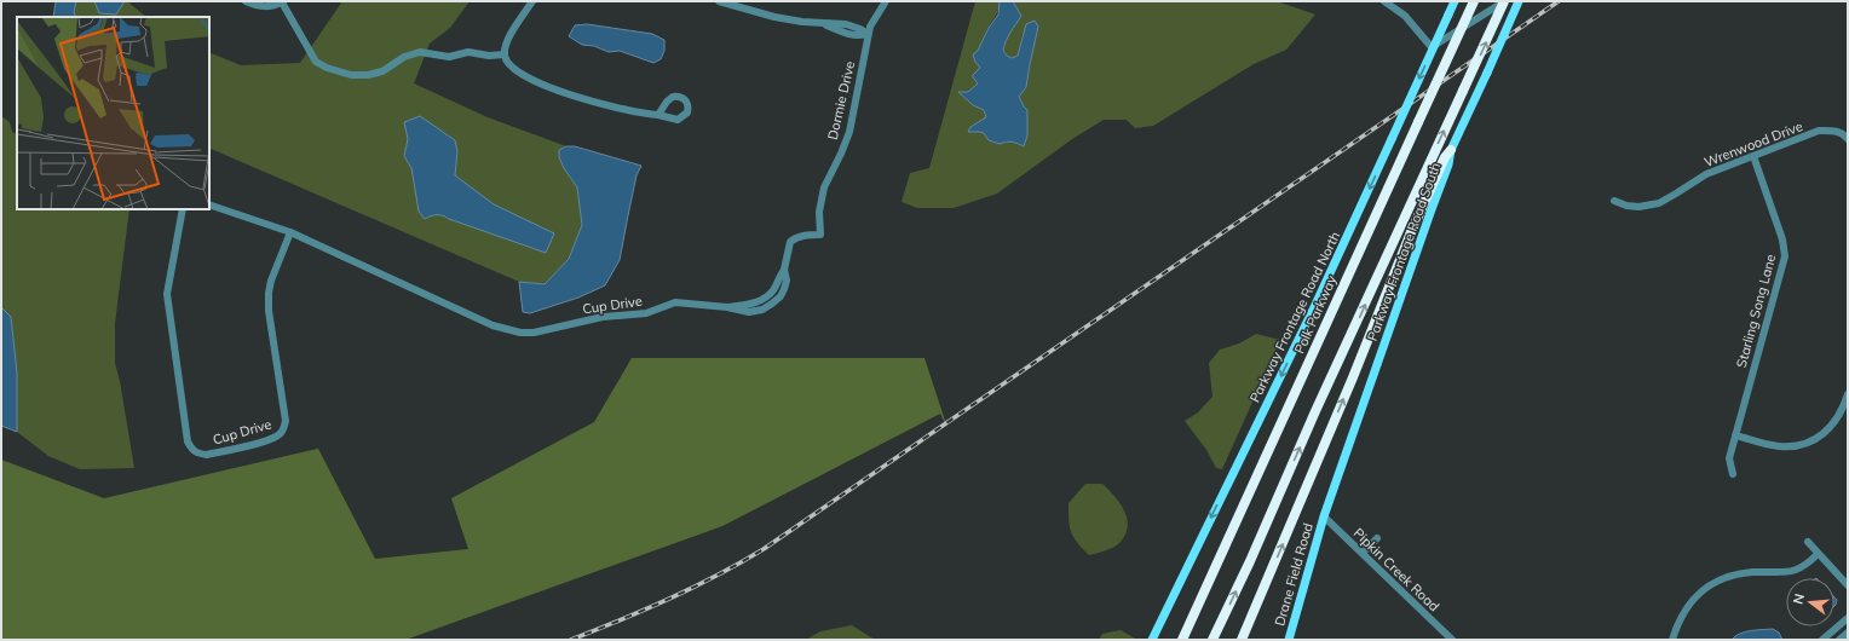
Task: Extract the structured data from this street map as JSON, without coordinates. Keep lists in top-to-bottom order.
{
  "streets": {
    "highway": ["Polk Parkway"],
    "main road": ["Parkway Frontage Road South", "Parkway Frontage Road North", "Drane Field Road"],
    "street": [
      "Dormie Drive",
      "Wrenwood Drive",
      "Cup Drive",
      "Starling Song Lane",
      "Pipkin Creek Road"
    ]
  },
  "crossings": [
    ["Wrenwood Drive", "Starling Song Lane"],
    ["Parkway Frontage Road South", "Pipkin Creek Road"],
    ["Parkway Frontage Road South", "Drane Field Road"],
    ["Pipkin Creek Road", "Drane Field Road"]
  ],
  "one_way": ["Parkway Frontage Road North"],
  "north": "left"
}
